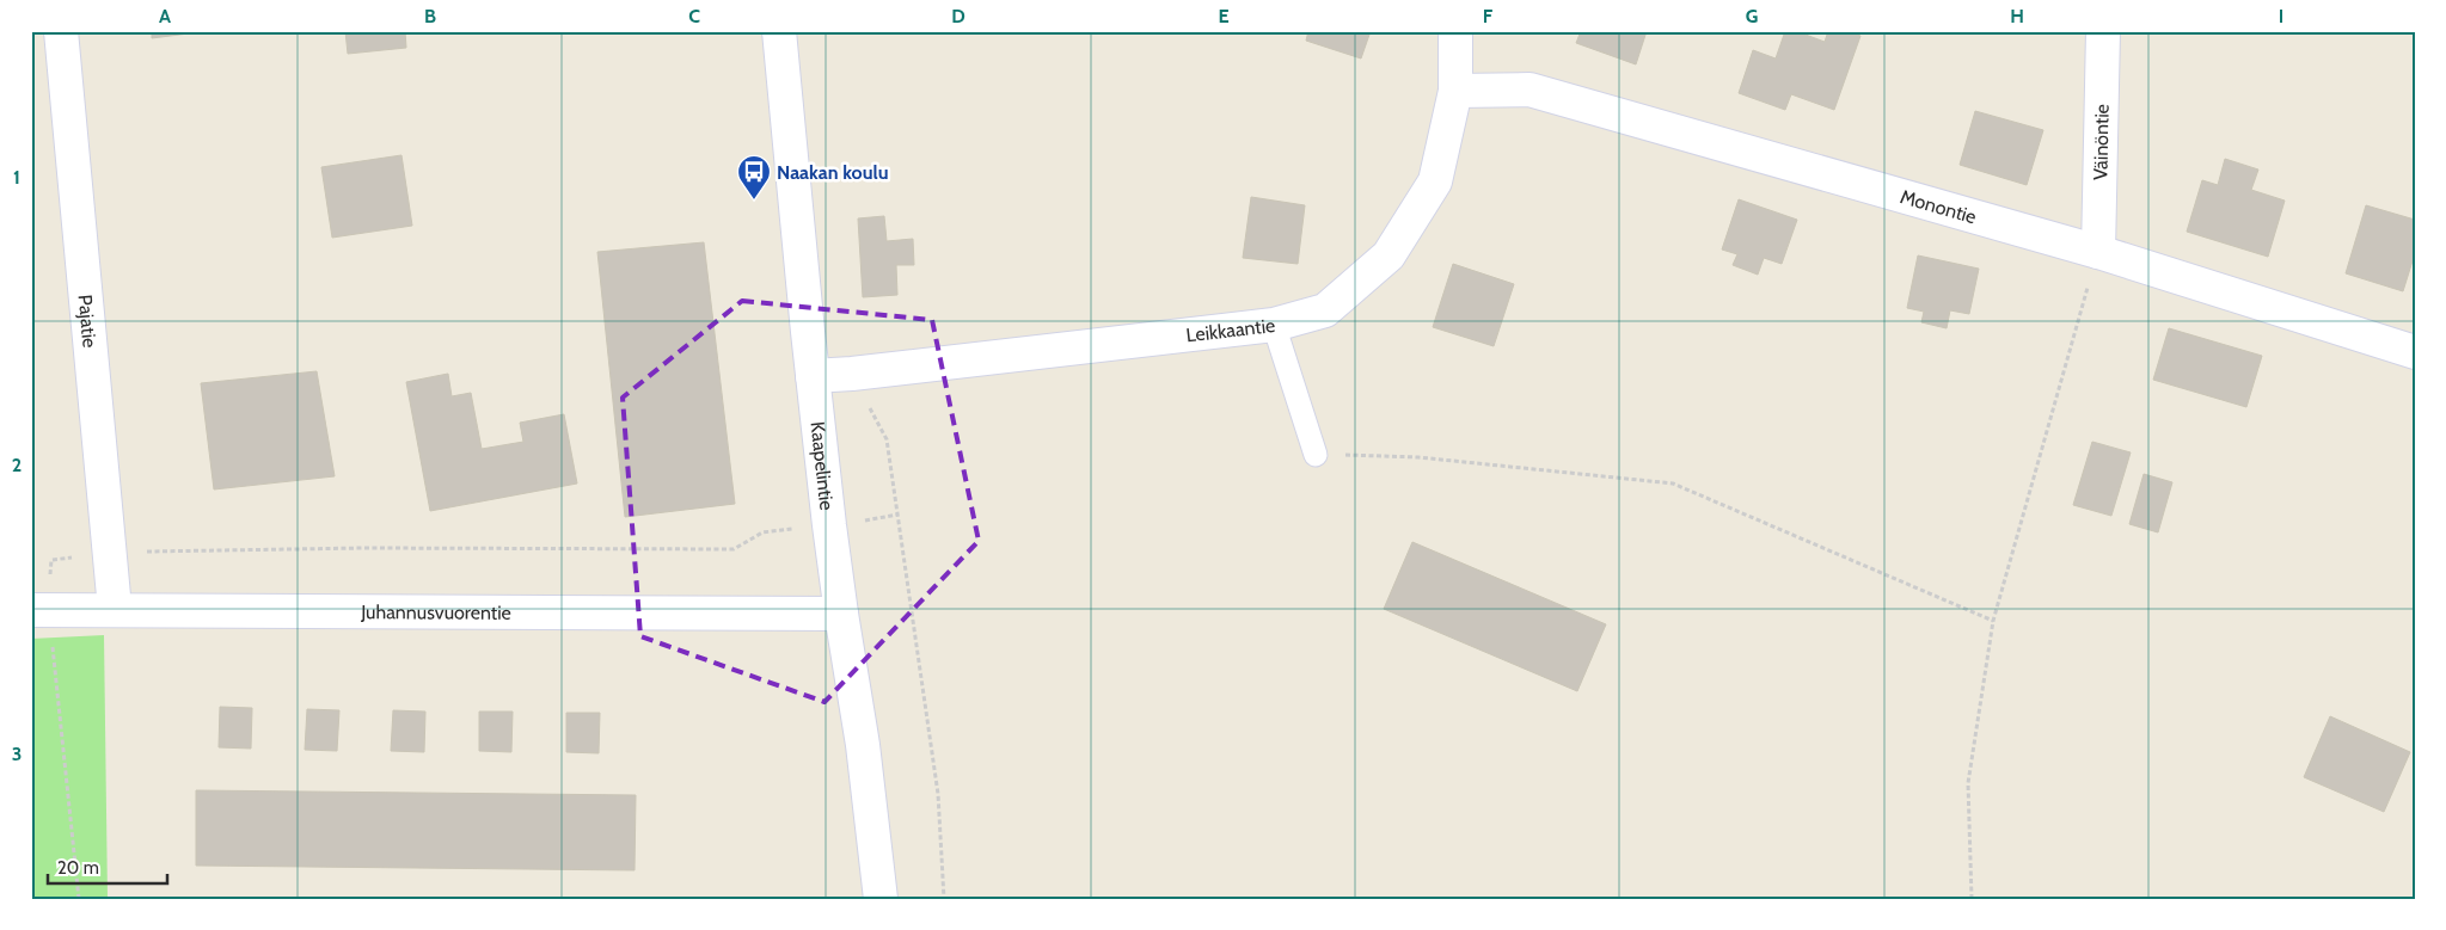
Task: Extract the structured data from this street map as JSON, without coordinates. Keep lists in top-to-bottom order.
{
  "streets": {
    "street": [
      "Väinöntie",
      "Monontie",
      "Pajatie",
      "Leikkaantie",
      "Kaapelintie",
      "Juhannusvuorentie"
    ]
  },
  "crossings": [
    ["Väinöntie", "Monontie"],
    ["Monontie", "Leikkaantie"],
    ["Pajatie", "Juhannusvuorentie"],
    ["Leikkaantie", "Kaapelintie"],
    ["Kaapelintie", "Juhannusvuorentie"]
  ],
  "places": {
    "bus stop": ["Naakan koulu"]
  },
  "scale_bar": "20 m",
  "grid": {
    "columns": [
      "A",
      "B",
      "C",
      "D",
      "E",
      "F",
      "G",
      "H",
      "I"
    ],
    "rows": ["1", "2", "3"]
  }
}
